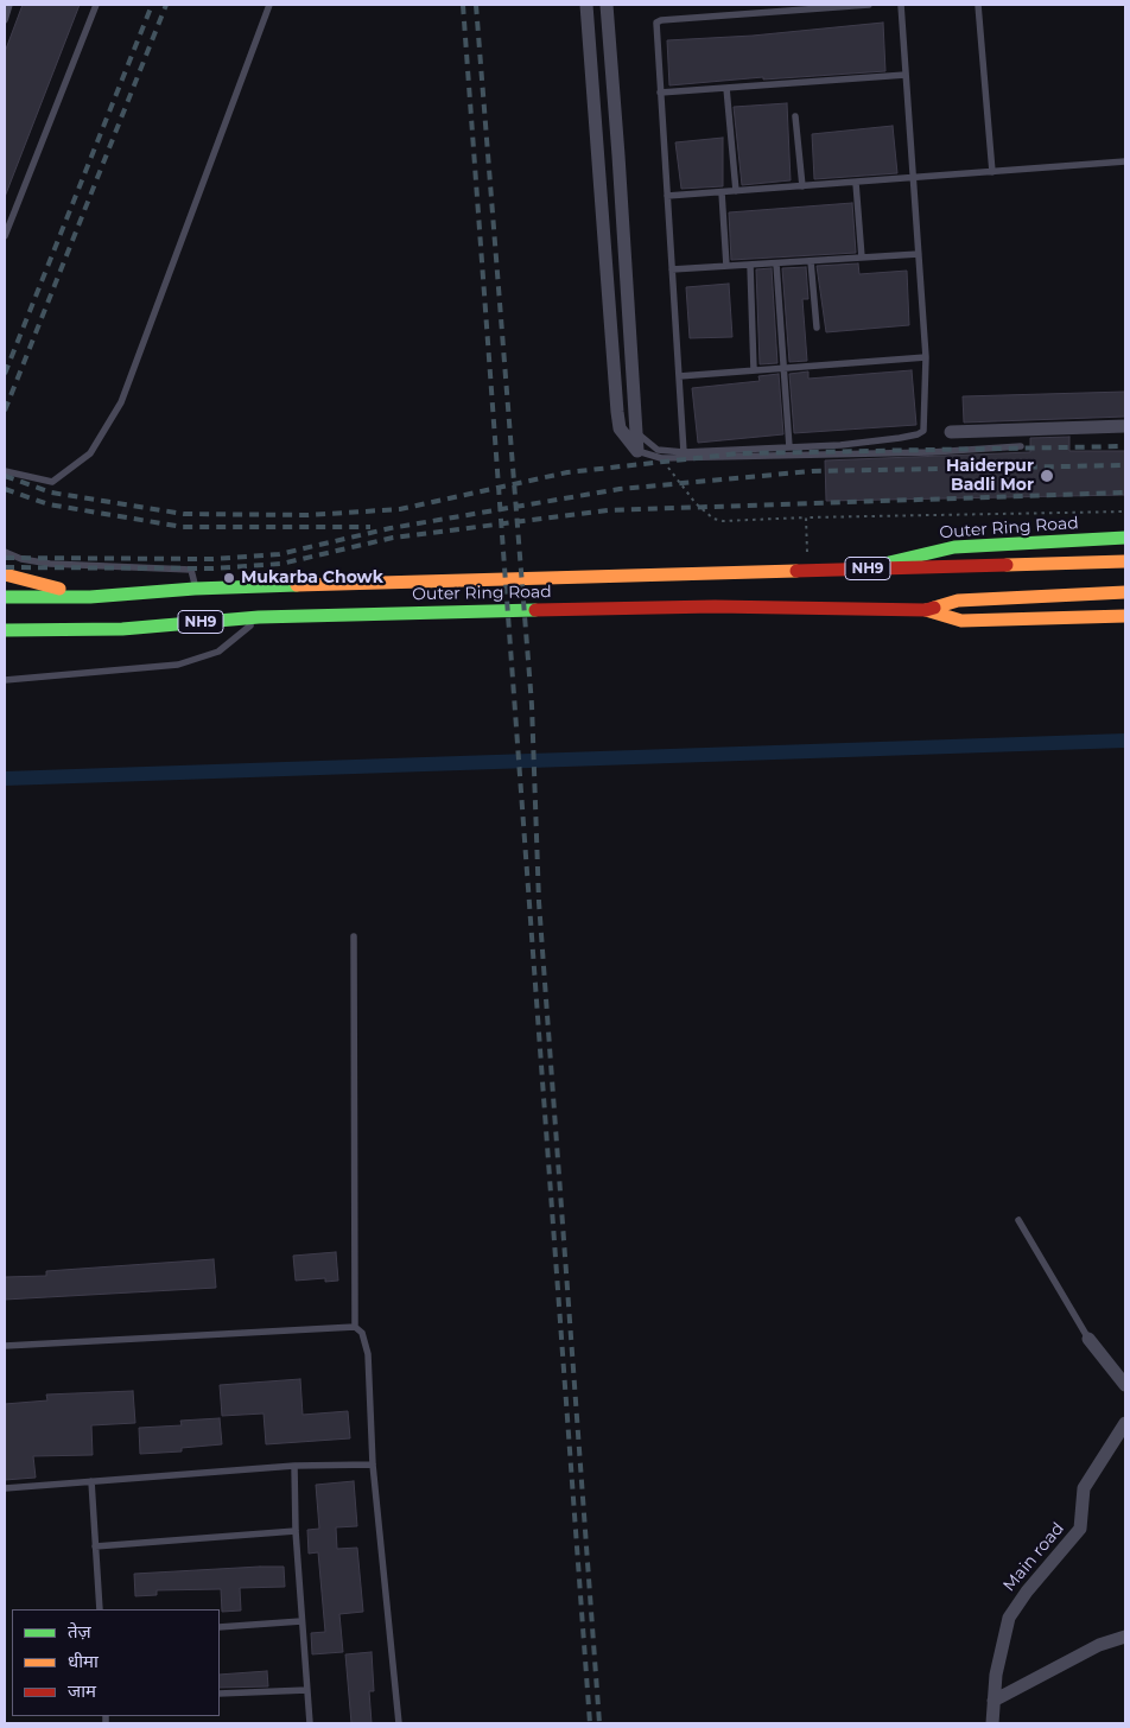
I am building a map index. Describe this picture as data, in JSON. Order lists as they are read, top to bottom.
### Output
{
  "streets": {
    "main road": ["Outer Ring Road", "NH9"],
    "street": ["Main road"]
  },
  "places": ["Haiderpur Badli Mor", "Mukarba Chowk"],
  "legend": ["तेज़", "धीमा", "जाम"]
}
